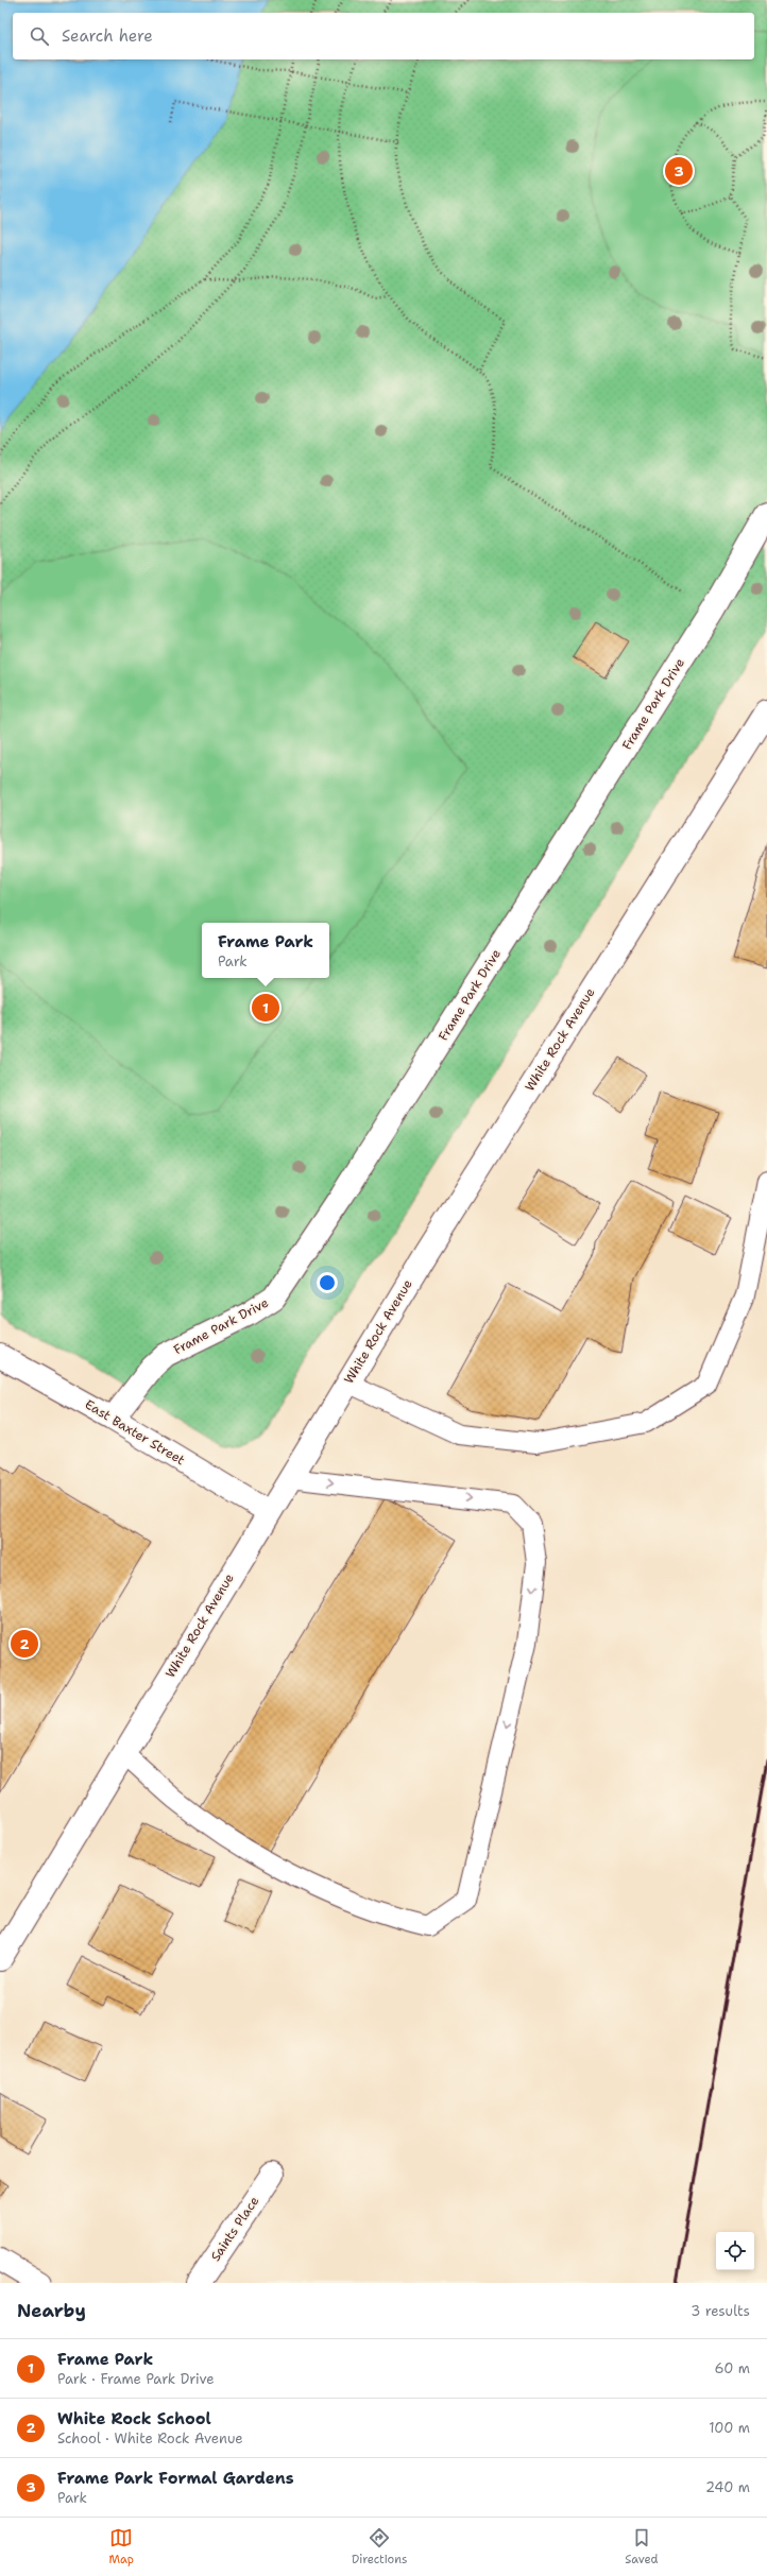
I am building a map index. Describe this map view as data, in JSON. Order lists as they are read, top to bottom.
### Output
{
  "streets": {
    "street": [
      "Frame Park Drive",
      "White Rock Avenue",
      "East Baxter Street",
      "Saints Place"
    ]
  },
  "crossings": [
    ["Frame Park Drive", "East Baxter Street"],
    ["White Rock Avenue", "East Baxter Street"]
  ],
  "page": {
    "search": "Search here",
    "pins": ["3", "1", "2"],
    "popup": ["Frame Park", "Park"],
    "heading": ["Nearby", "3 results"],
    "list": [
      {
        "mark": "1",
        "name": "Frame Park",
        "note": "Park · Frame Park Drive",
        "value": "60 m"
      },
      {
        "mark": "2",
        "name": "White Rock School",
        "note": "School · White Rock Avenue",
        "value": "100 m"
      },
      {
        "mark": "3",
        "name": "Frame Park Formal Gardens",
        "note": "Park",
        "value": "240 m"
      }
    ],
    "nav": ["Map", "Directions", "Saved"]
  }
}
